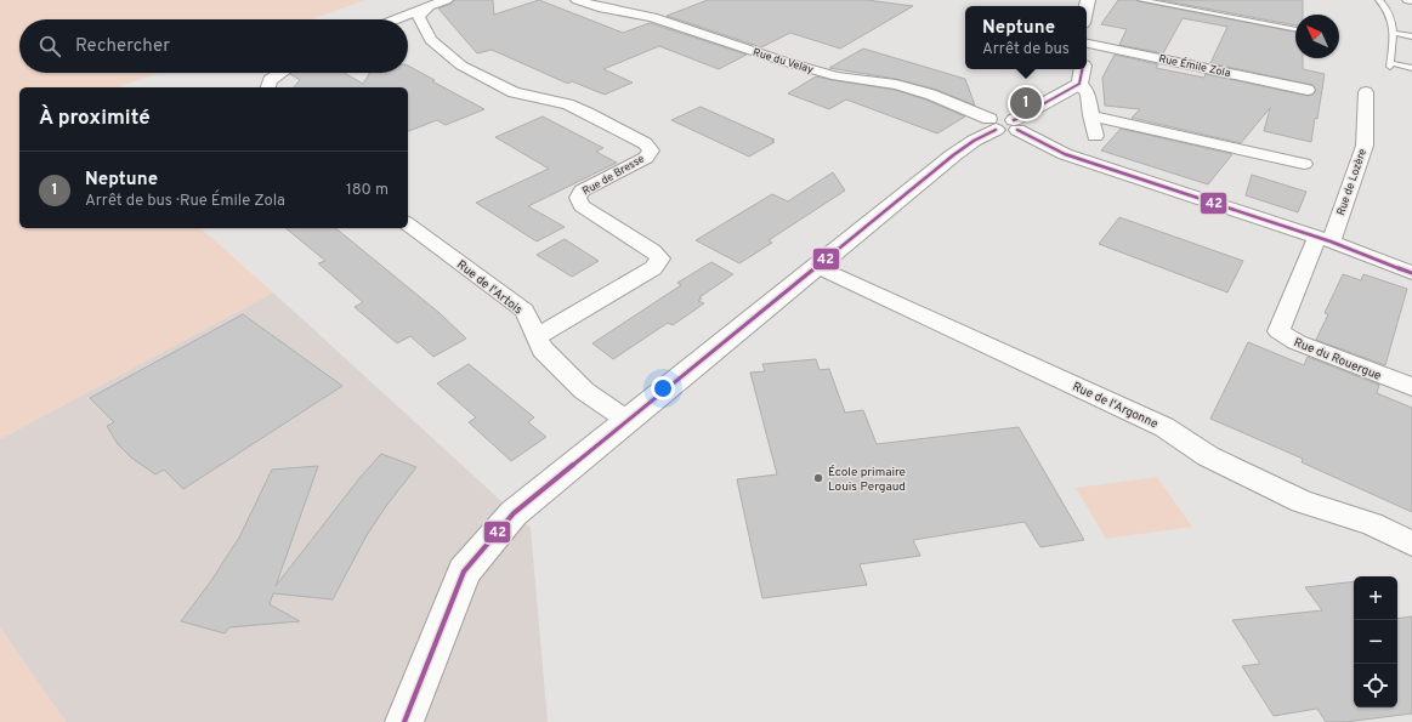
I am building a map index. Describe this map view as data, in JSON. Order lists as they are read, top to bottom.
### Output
{
  "streets": {
    "street": [
      "Rue du Velay",
      "Rue Émile Zola",
      "Rue de Bresse",
      "Rue de Lozère",
      "Rue de l'Artois",
      "Rue du Rouergue",
      "Rue de l'Argonne"
    ]
  },
  "crossings": [
    ["Rue du Velay", "Rue de Lozère"],
    ["Rue du Velay", "Rue du Rouergue"],
    ["Rue de Bresse", "Rue de l'Artois"],
    ["Rue de Lozère", "Rue du Rouergue"]
  ],
  "places": ["École primaire Louis Pergaud"],
  "lines": ["transit line 42"],
  "north": "top left",
  "page": {
    "popup": ["Neptune", "Arrêt de bus"],
    "search": "Rechercher",
    "pins": "1",
    "heading": "À proximité",
    "list": [
      {
        "mark": "1",
        "name": "Neptune",
        "note": "Arrêt de bus · Rue Émile Zola",
        "value": "180 m"
      }
    ],
    "map_buttons": ["+", "−"]
  }
}
